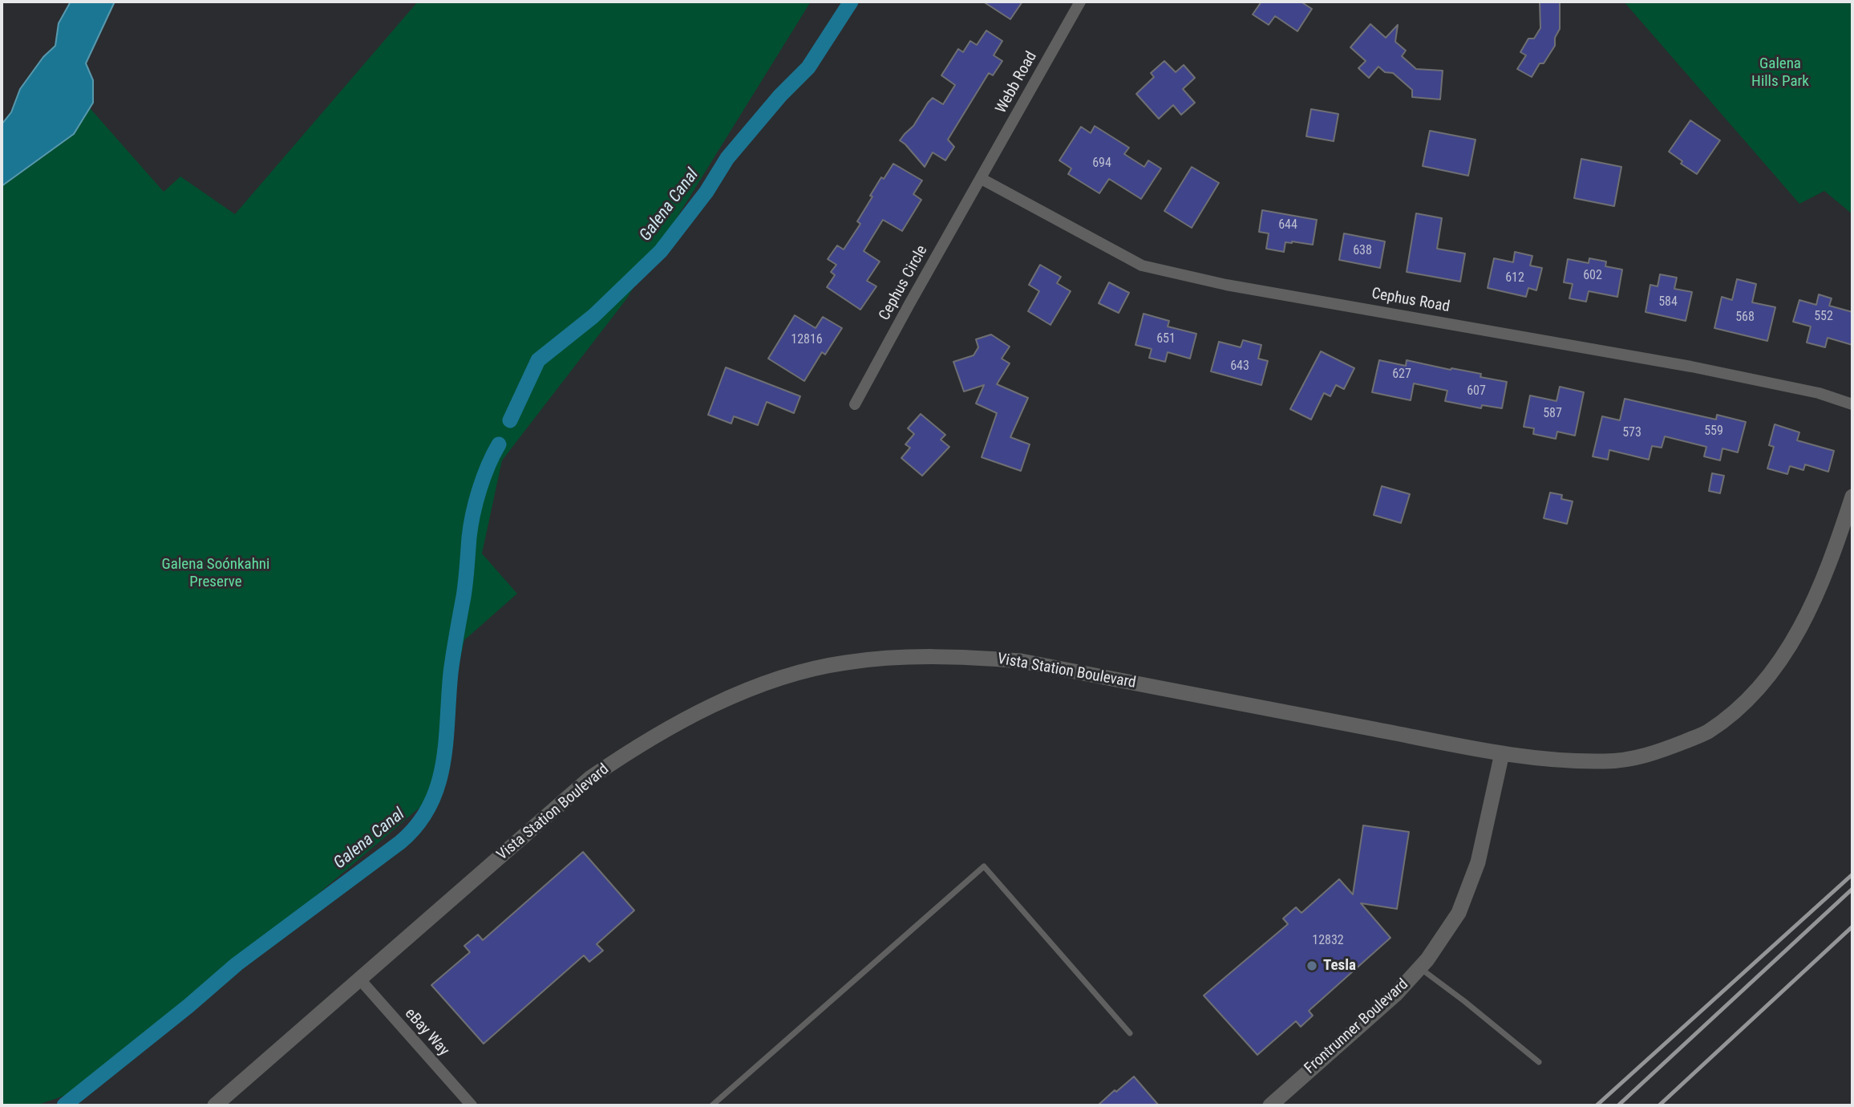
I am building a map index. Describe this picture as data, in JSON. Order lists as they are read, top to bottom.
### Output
{
  "streets": {
    "street": [
      "Webb Road",
      "Cephus Circle",
      "Cephus Road",
      "Vista Station Boulevard",
      "Frontrunner Boulevard",
      "eBay Way"
    ]
  },
  "crossings": [
    ["Webb Road", "Cephus Circle"],
    ["Webb Road", "Cephus Road"],
    ["Cephus Circle", "Cephus Road"],
    ["Vista Station Boulevard", "Frontrunner Boulevard"],
    ["Vista Station Boulevard", "eBay Way"]
  ],
  "water": ["Galena Canal"],
  "parks": ["Galena Hills Park", "Galena Soónkahni Preserve"],
  "places": ["Tesla"],
  "house_numbers": [
    "694",
    "644",
    "638",
    "602",
    "612",
    "584",
    "552",
    "568",
    "651",
    "12816",
    "643",
    "627",
    "607",
    "587",
    "559",
    "573",
    "12832"
  ]
}
